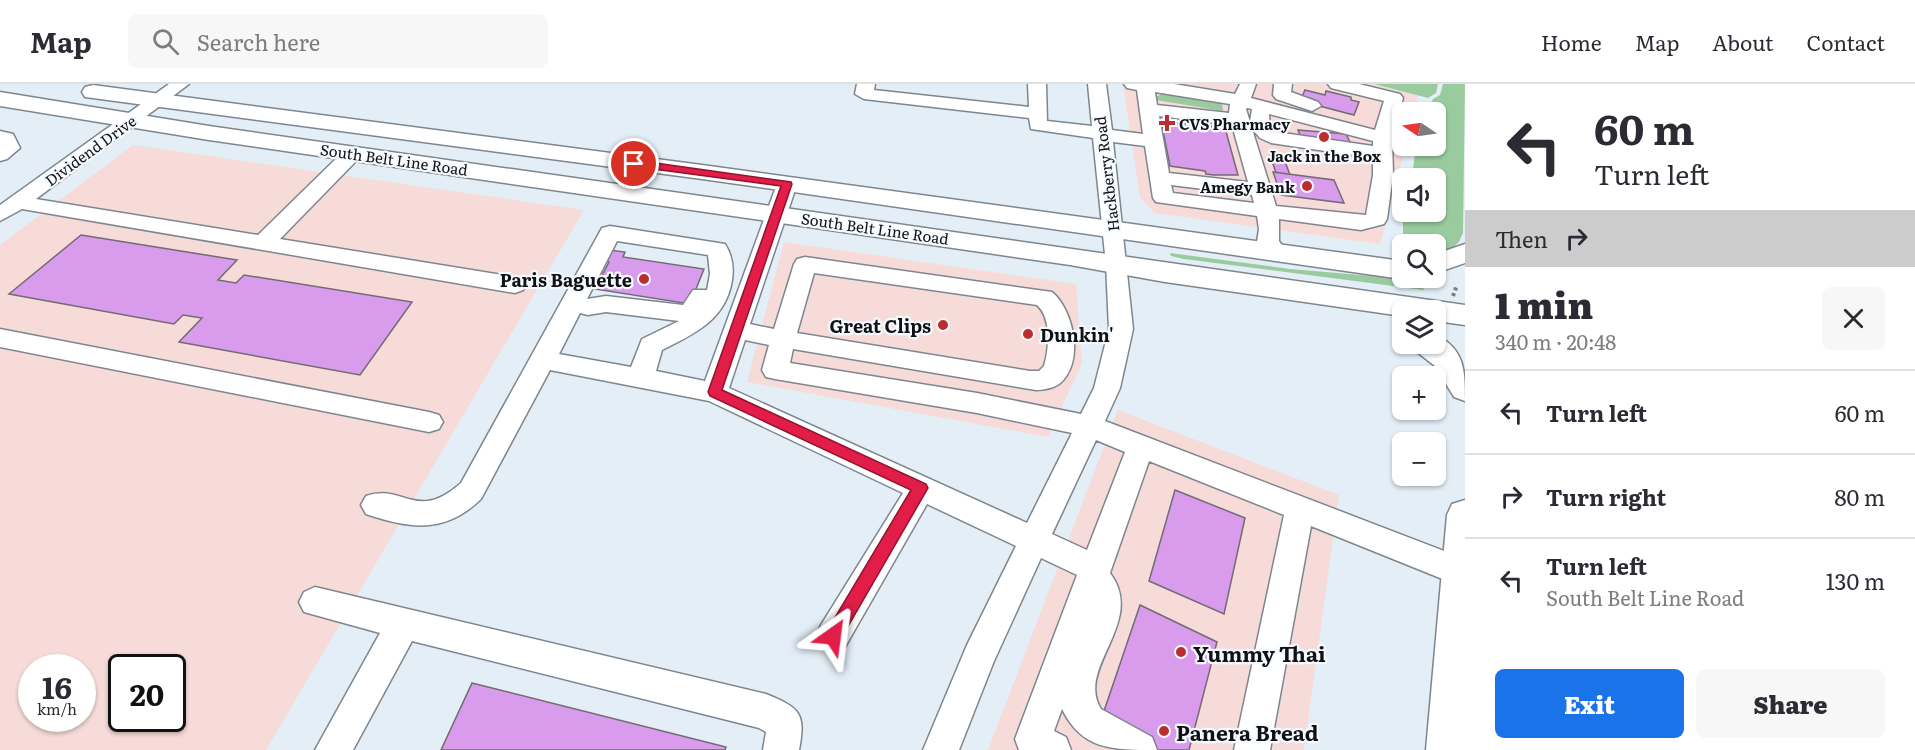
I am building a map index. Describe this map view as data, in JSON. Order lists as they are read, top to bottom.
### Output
{
  "streets": {
    "main road": ["South Belt Line Road"],
    "street": ["Dividend Drive", "Hackberry Road"]
  },
  "crossings": [
    ["Dividend Drive", "South Belt Line Road"],
    ["South Belt Line Road", "Hackberry Road"]
  ],
  "places": {
    "health": ["CVS Pharmacy"],
    "other": [
      "Jack in the Box",
      "Amegy Bank",
      "Paris Baguette",
      "Great Clips",
      "Dunkin'",
      "Yummy Thai",
      "Panera Bread"
    ]
  },
  "north": "left",
  "page": {
    "header": "Map",
    "search": "Search here",
    "nav": [
      "Home",
      "Map",
      "About",
      "Contact"
    ],
    "turn": ["60 m", "Turn left"],
    "map_buttons": ["+", "−"],
    "then": "Then",
    "heading": ["1 min", "340 m · 20:48"],
    "list": [
      {
        "name": "Turn left",
        "value": "60 m"
      },
      {
        "name": "Turn right",
        "value": "80 m"
      },
      {
        "name": "Turn left",
        "note": "South Belt Line Road",
        "value": "130 m"
      }
    ],
    "speed": "16 km/h",
    "limit": "20",
    "buttons": ["Exit", "Share"]
  }
}
